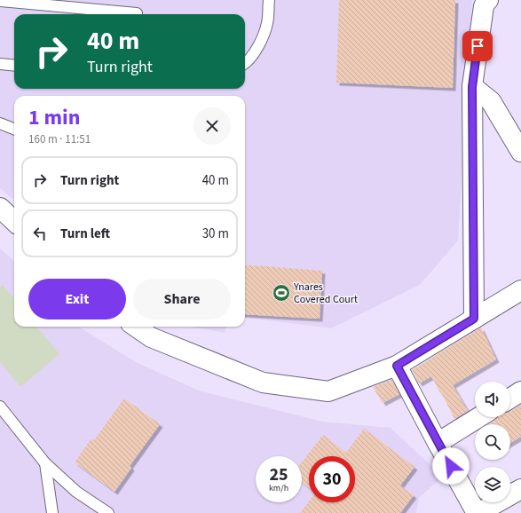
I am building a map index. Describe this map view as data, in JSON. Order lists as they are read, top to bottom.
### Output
{
  "places": {
    "sports": ["Ynares Covered Court"]
  },
  "page": {
    "turn": ["40 m", "Turn right"],
    "heading": ["1 min", "160 m · 11:51"],
    "list": [
      {
        "name": "Turn right",
        "value": "40 m"
      },
      {
        "name": "Turn left",
        "value": "30 m"
      }
    ],
    "buttons": ["Exit", "Share"],
    "speed": "25 km/h",
    "limit": "30"
  }
}
